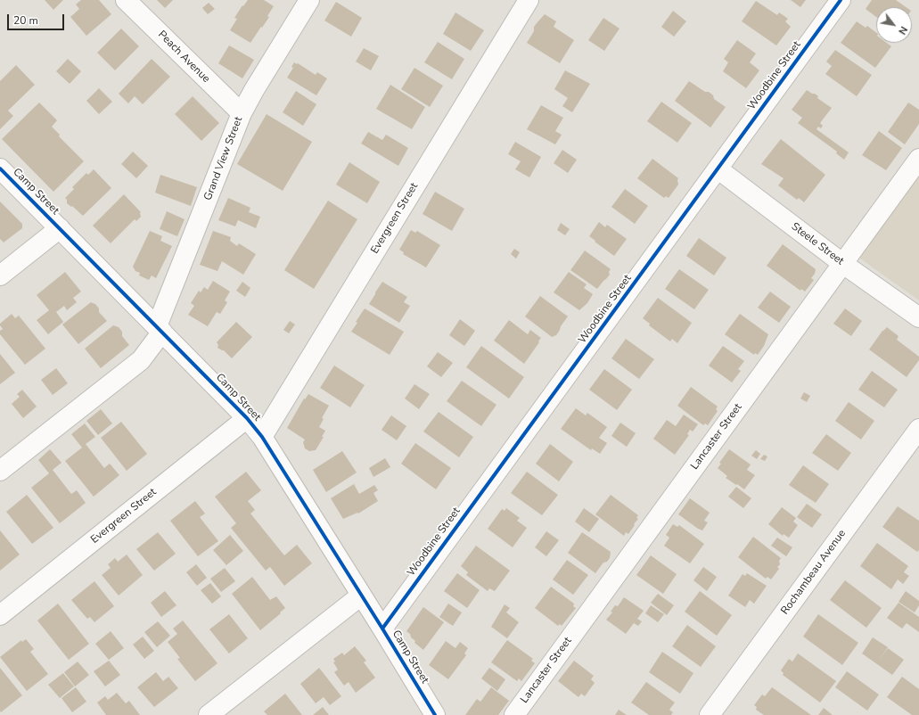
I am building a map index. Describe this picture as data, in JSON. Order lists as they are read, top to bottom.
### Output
{
  "streets": {
    "street": [
      "Peach Avenue",
      "Woodbine Street",
      "Grand View Street",
      "Camp Street",
      "Evergreen Street",
      "Steele Street",
      "Lancaster Street",
      "Rochambeau Avenue"
    ]
  },
  "crossings": [
    ["Peach Avenue", "Grand View Street"],
    ["Woodbine Street", "Camp Street"],
    ["Woodbine Street", "Steele Street"],
    ["Grand View Street", "Camp Street"],
    ["Camp Street", "Evergreen Street"],
    ["Steele Street", "Lancaster Street"]
  ],
  "scale_bar": "20 m",
  "north": "bottom right"
}
